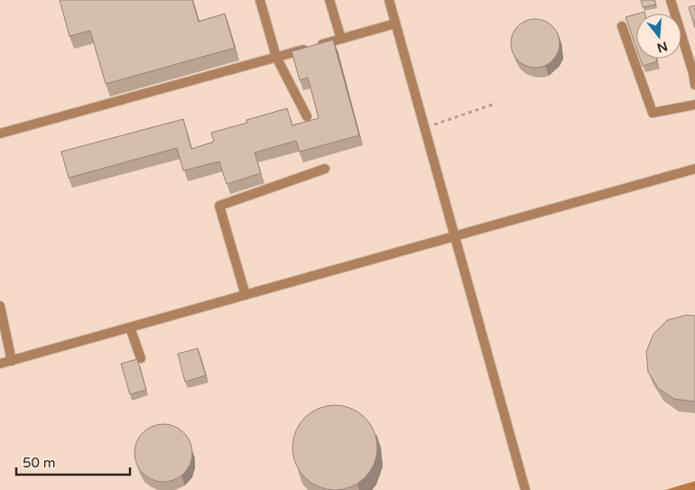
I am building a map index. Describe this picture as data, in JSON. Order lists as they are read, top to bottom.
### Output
{
  "scale_bar": "50 m",
  "north": "bottom"
}
